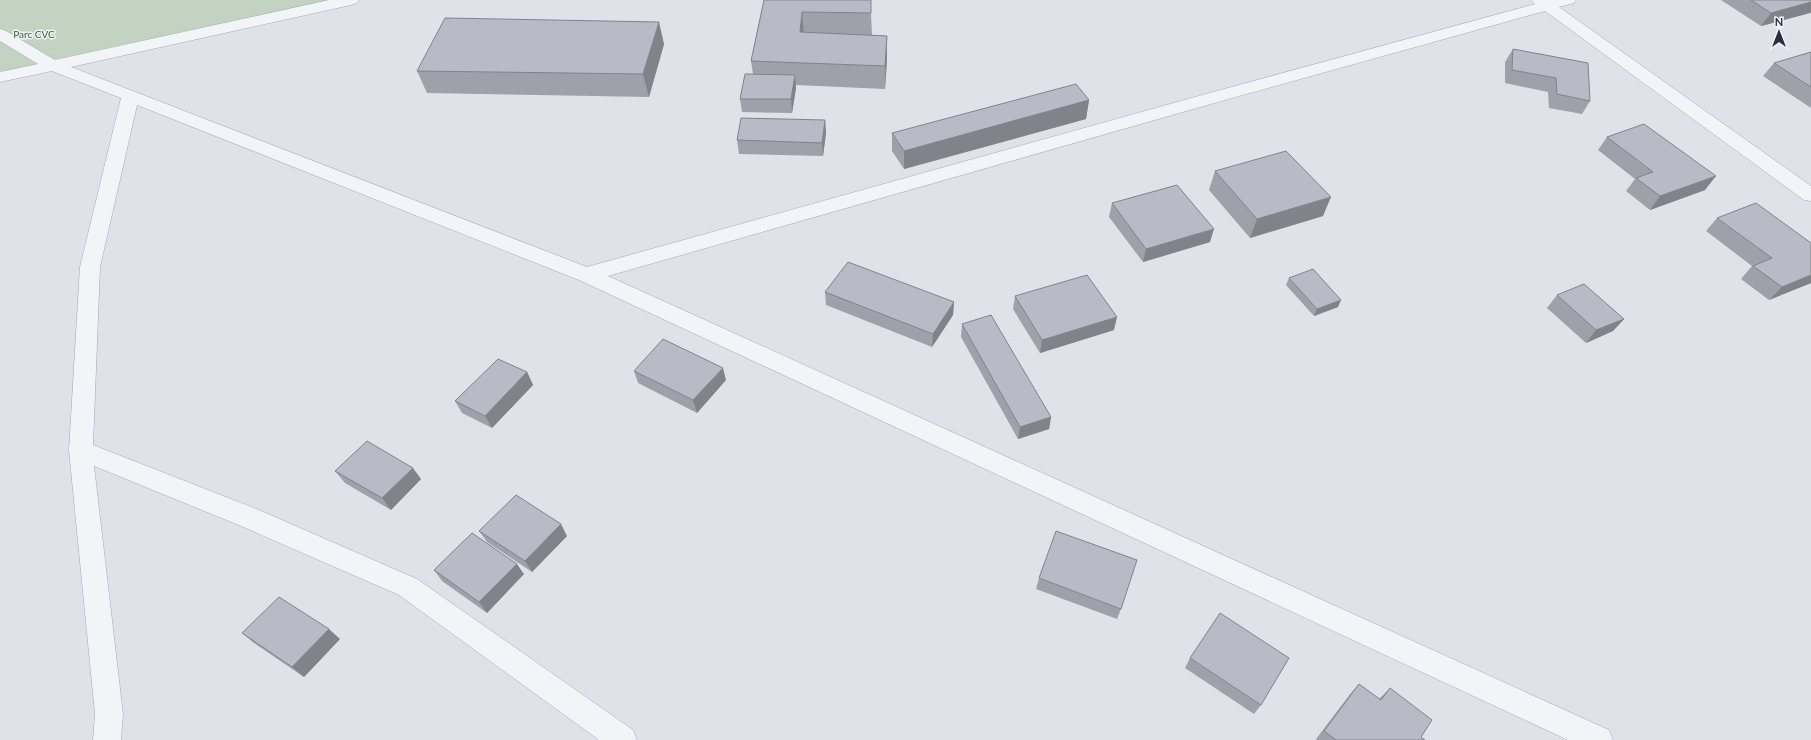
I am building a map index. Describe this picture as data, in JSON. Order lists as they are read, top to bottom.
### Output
{
  "parks": ["Parc CVC"],
  "north": "top"
}
